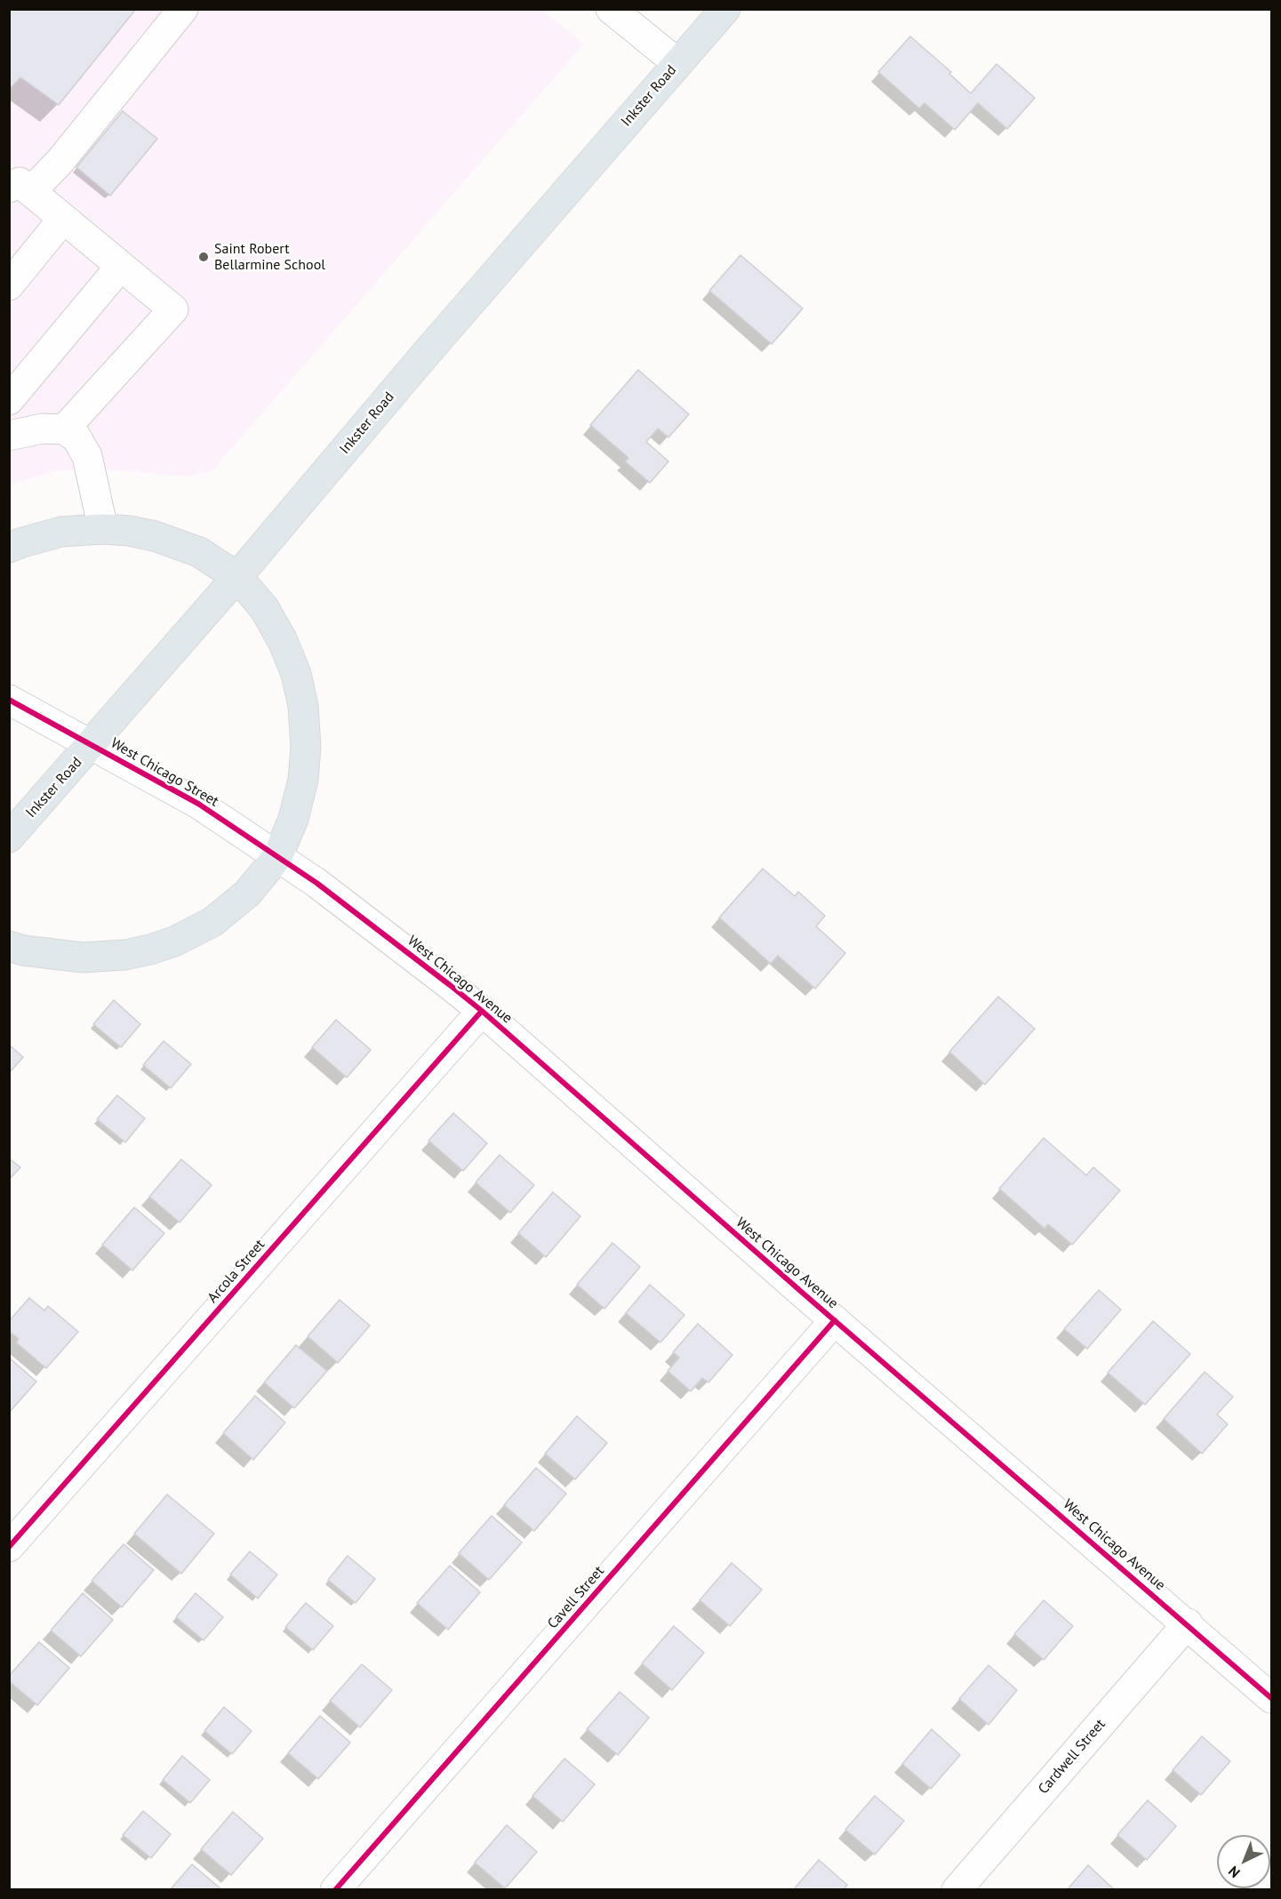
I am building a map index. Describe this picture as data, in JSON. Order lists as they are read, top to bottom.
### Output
{
  "streets": {
    "main road": ["Inkster Road"],
    "street": [
      "West Chicago Street",
      "West Chicago Avenue",
      "Arcola Street",
      "Cavell Street",
      "Cardwell Street"
    ]
  },
  "crossings": [
    ["Inkster Road", "West Chicago Street"],
    ["West Chicago Street", "West Chicago Avenue"],
    ["West Chicago Avenue", "Arcola Street"],
    ["West Chicago Avenue", "Cavell Street"],
    ["West Chicago Avenue", "Cardwell Street"]
  ],
  "places": ["Saint Robert Bellarmine School"],
  "north": "bottom left"
}
